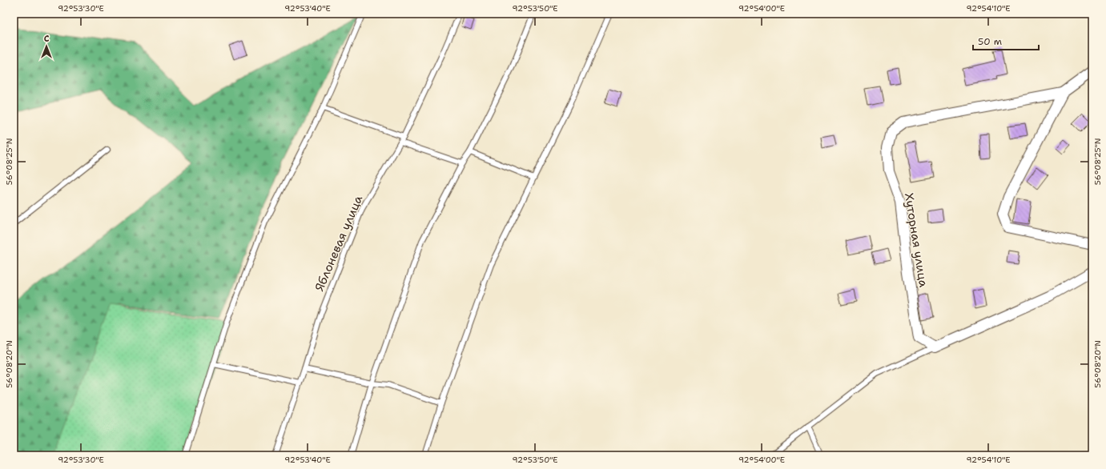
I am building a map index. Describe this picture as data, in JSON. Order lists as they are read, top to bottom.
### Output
{
  "streets": {
    "street": ["Хуторная улица"],
    "lane": ["Яблоневая улица"]
  },
  "scale_bar": "50 m",
  "north": "top",
  "coordinates": [
    "92°53'30\"E",
    "92°53'40\"E",
    "92°53'50\"E",
    "92°54'00\"E",
    "92°54'10\"E",
    "56°08'25\"N",
    "56°08'20\"N"
  ]
}
